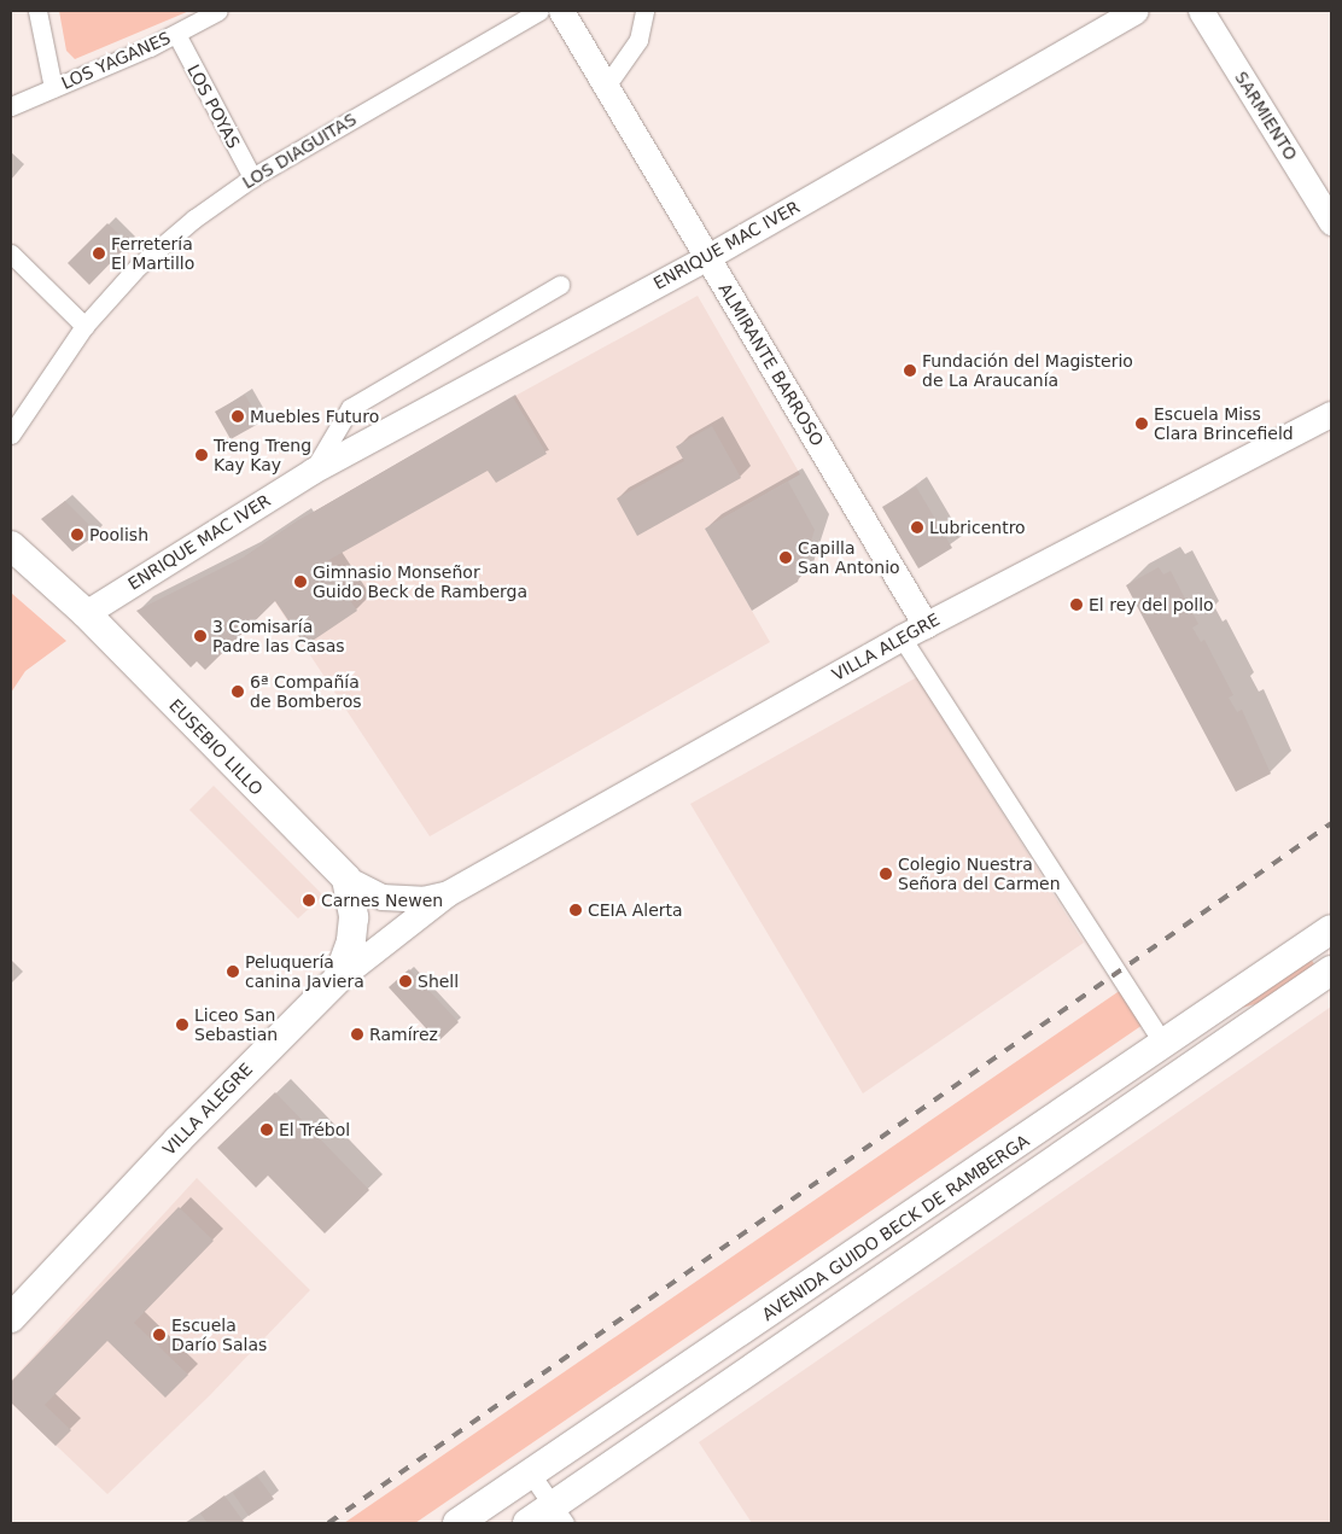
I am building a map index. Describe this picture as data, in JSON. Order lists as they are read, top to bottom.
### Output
{
  "streets": {
    "main road": [
      "SARMIENTO",
      "ENRIQUE MAC IVER",
      "ALMIRANTE BARROSO",
      "VILLA ALEGRE",
      "EUSEBIO LILLO",
      "AVENIDA GUIDO BECK DE RAMBERGA"
    ],
    "street": ["LOS YAGANES", "LOS POYAS", "LOS DIAGUITAS"]
  },
  "crossings": [
    ["LOS YAGANES", "LOS POYAS"],
    ["LOS POYAS", "LOS DIAGUITAS"],
    ["ENRIQUE MAC IVER", "ALMIRANTE BARROSO"],
    ["ENRIQUE MAC IVER", "EUSEBIO LILLO"],
    ["ALMIRANTE BARROSO", "VILLA ALEGRE"],
    ["VILLA ALEGRE", "EUSEBIO LILLO"]
  ],
  "places": [
    "Ferretería El Martillo",
    "Fundación del Magisterio de La Araucanía",
    "Muebles Futuro",
    "Escuela Miss Clara Brincefield",
    "Treng Treng Kay Kay",
    "Lubricentro",
    "Poolish",
    "Capilla San Antonio",
    "Gimnasio Monseñor Guido Beck de Ramberga",
    "El rey del pollo",
    "3 Comisaría Padre las Casas",
    "6ª Compañía de Bomberos",
    "Colegio Nuestra Señora del Carmen",
    "Carnes Newen",
    "CEIA Alerta",
    "Peluquería canina Javiera",
    "Shell",
    "Liceo San Sebastian",
    "Ramírez",
    "El Trébol",
    "Escuela Darío Salas"
  ]
}
